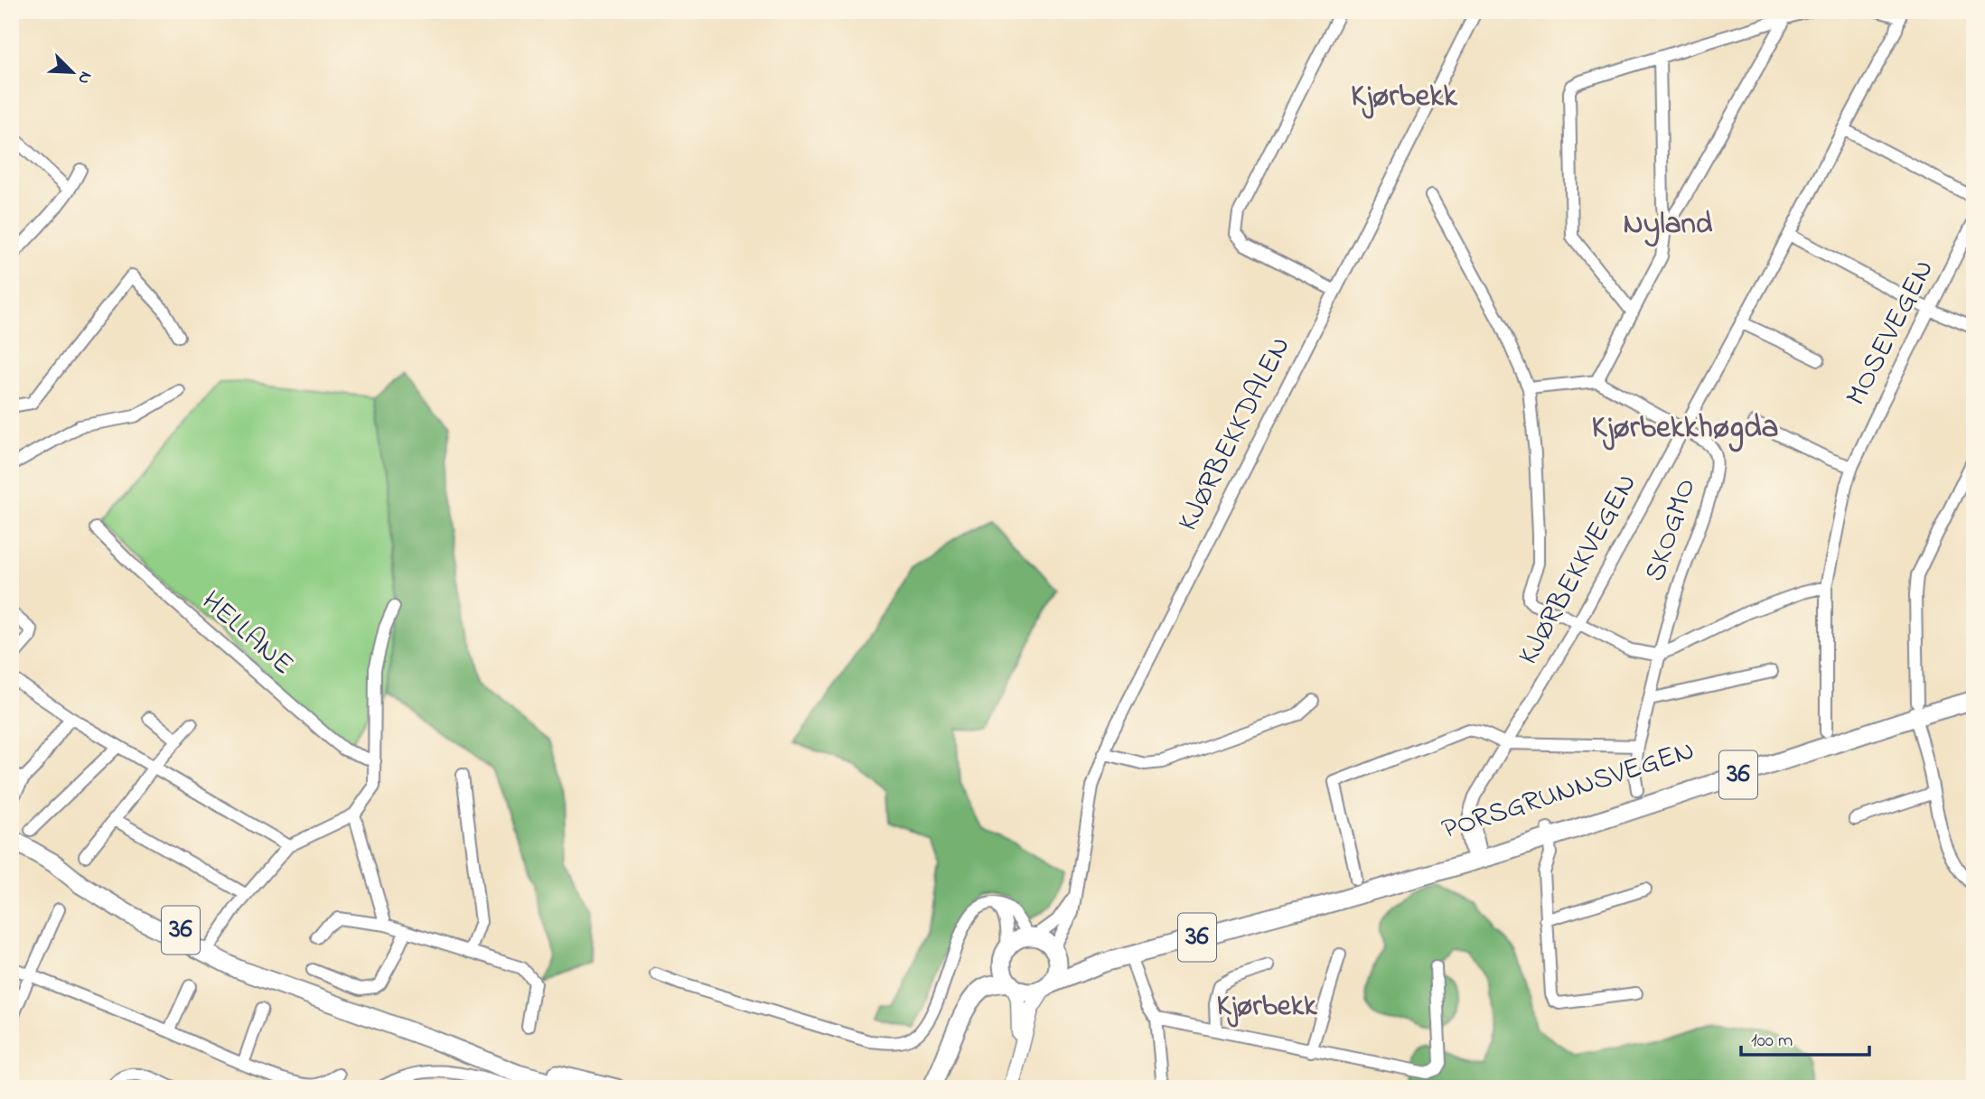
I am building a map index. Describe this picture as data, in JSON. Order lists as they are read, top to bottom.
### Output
{
  "streets": {
    "highway": ["36", "PORSGRUNNSVEGEN"],
    "street": [
      "MOSEVEGEN",
      "KJØRBEKKDALEN",
      "SKOGMO",
      "KJØRBEKKVEGEN",
      "HELLANE"
    ]
  },
  "crossings": [
    ["KJØRBEKKDALEN", "36"],
    ["KJØRBEKKDALEN", "PORSGRUNNSVEGEN"],
    ["SKOGMO", "KJØRBEKKVEGEN"],
    ["KJØRBEKKVEGEN", "PORSGRUNNSVEGEN"],
    ["36", "PORSGRUNNSVEGEN"]
  ],
  "districts": [
    "Kjørbekk",
    "Nyland",
    "Kjørbekkhøgda",
    "Kjørbekk"
  ],
  "scale_bar": "100 m",
  "north": "bottom right"
}
